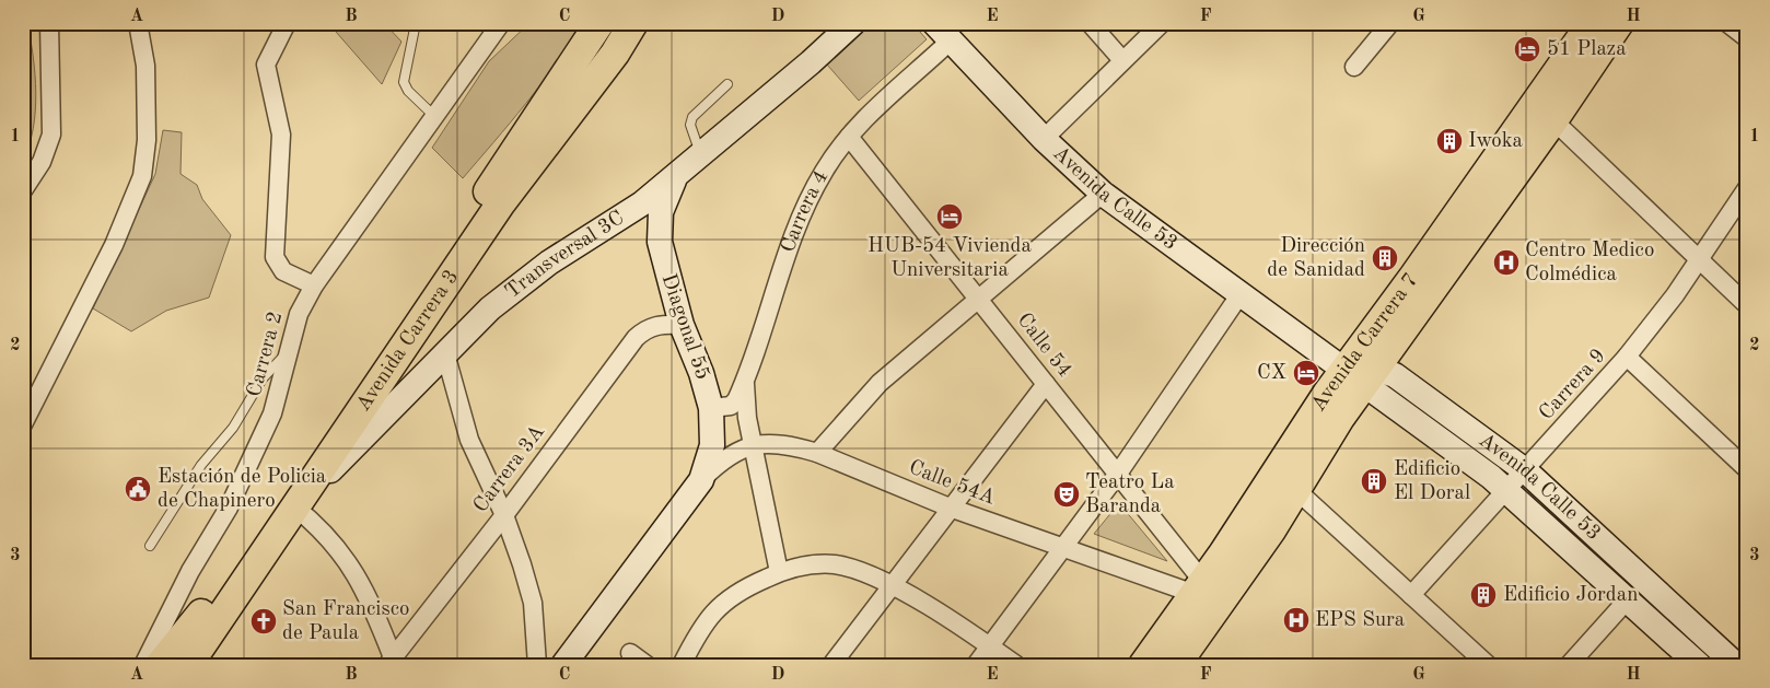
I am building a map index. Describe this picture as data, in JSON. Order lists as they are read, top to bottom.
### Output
{
  "streets": {
    "main road": [
      "Avenida Calle 53",
      "Transversal 3C",
      "Diagonal 55",
      "Avenida Carrera 3",
      "Avenida Carrera 7"
    ],
    "street": [
      "Carrera 4",
      "Calle 54",
      "Carrera 2",
      "Carrera 9",
      "Carrera 3A",
      "Calle 54A"
    ]
  },
  "crossings": [
    ["Avenida Calle 53", "Carrera 4"],
    ["Avenida Calle 53", "Avenida Carrera 7"],
    ["Avenida Calle 53", "Carrera 9"],
    ["Carrera 4", "Diagonal 55"],
    ["Carrera 4", "Calle 54"],
    ["Transversal 3C", "Diagonal 55"],
    ["Transversal 3C", "Avenida Carrera 3"],
    ["Diagonal 55", "Carrera 3A"],
    ["Diagonal 55", "Calle 54A"],
    ["Avenida Carrera 7", "Calle 54"],
    ["Avenida Carrera 7", "Calle 54A"],
    ["Calle 54", "Calle 54A"]
  ],
  "places": {
    "hotel": ["51 Plaza", "HUB-54 Vivienda Universitaria", "CX"],
    "building": [
      "Iwoka",
      "Dirección de Sanidad",
      "Edificio El Doral",
      "Edificio Jordan"
    ],
    "hospital": ["Centro Medico Colmédica", "EPS Sura"],
    "public building": ["Estación de Policia de Chapinero"],
    "theatre": ["Teatro La Baranda"],
    "church": ["San Francisco de Paula"]
  },
  "grid": {
    "columns": [
      "A",
      "B",
      "C",
      "D",
      "E",
      "F",
      "G",
      "H"
    ],
    "rows": ["1", "2", "3"]
  }
}
